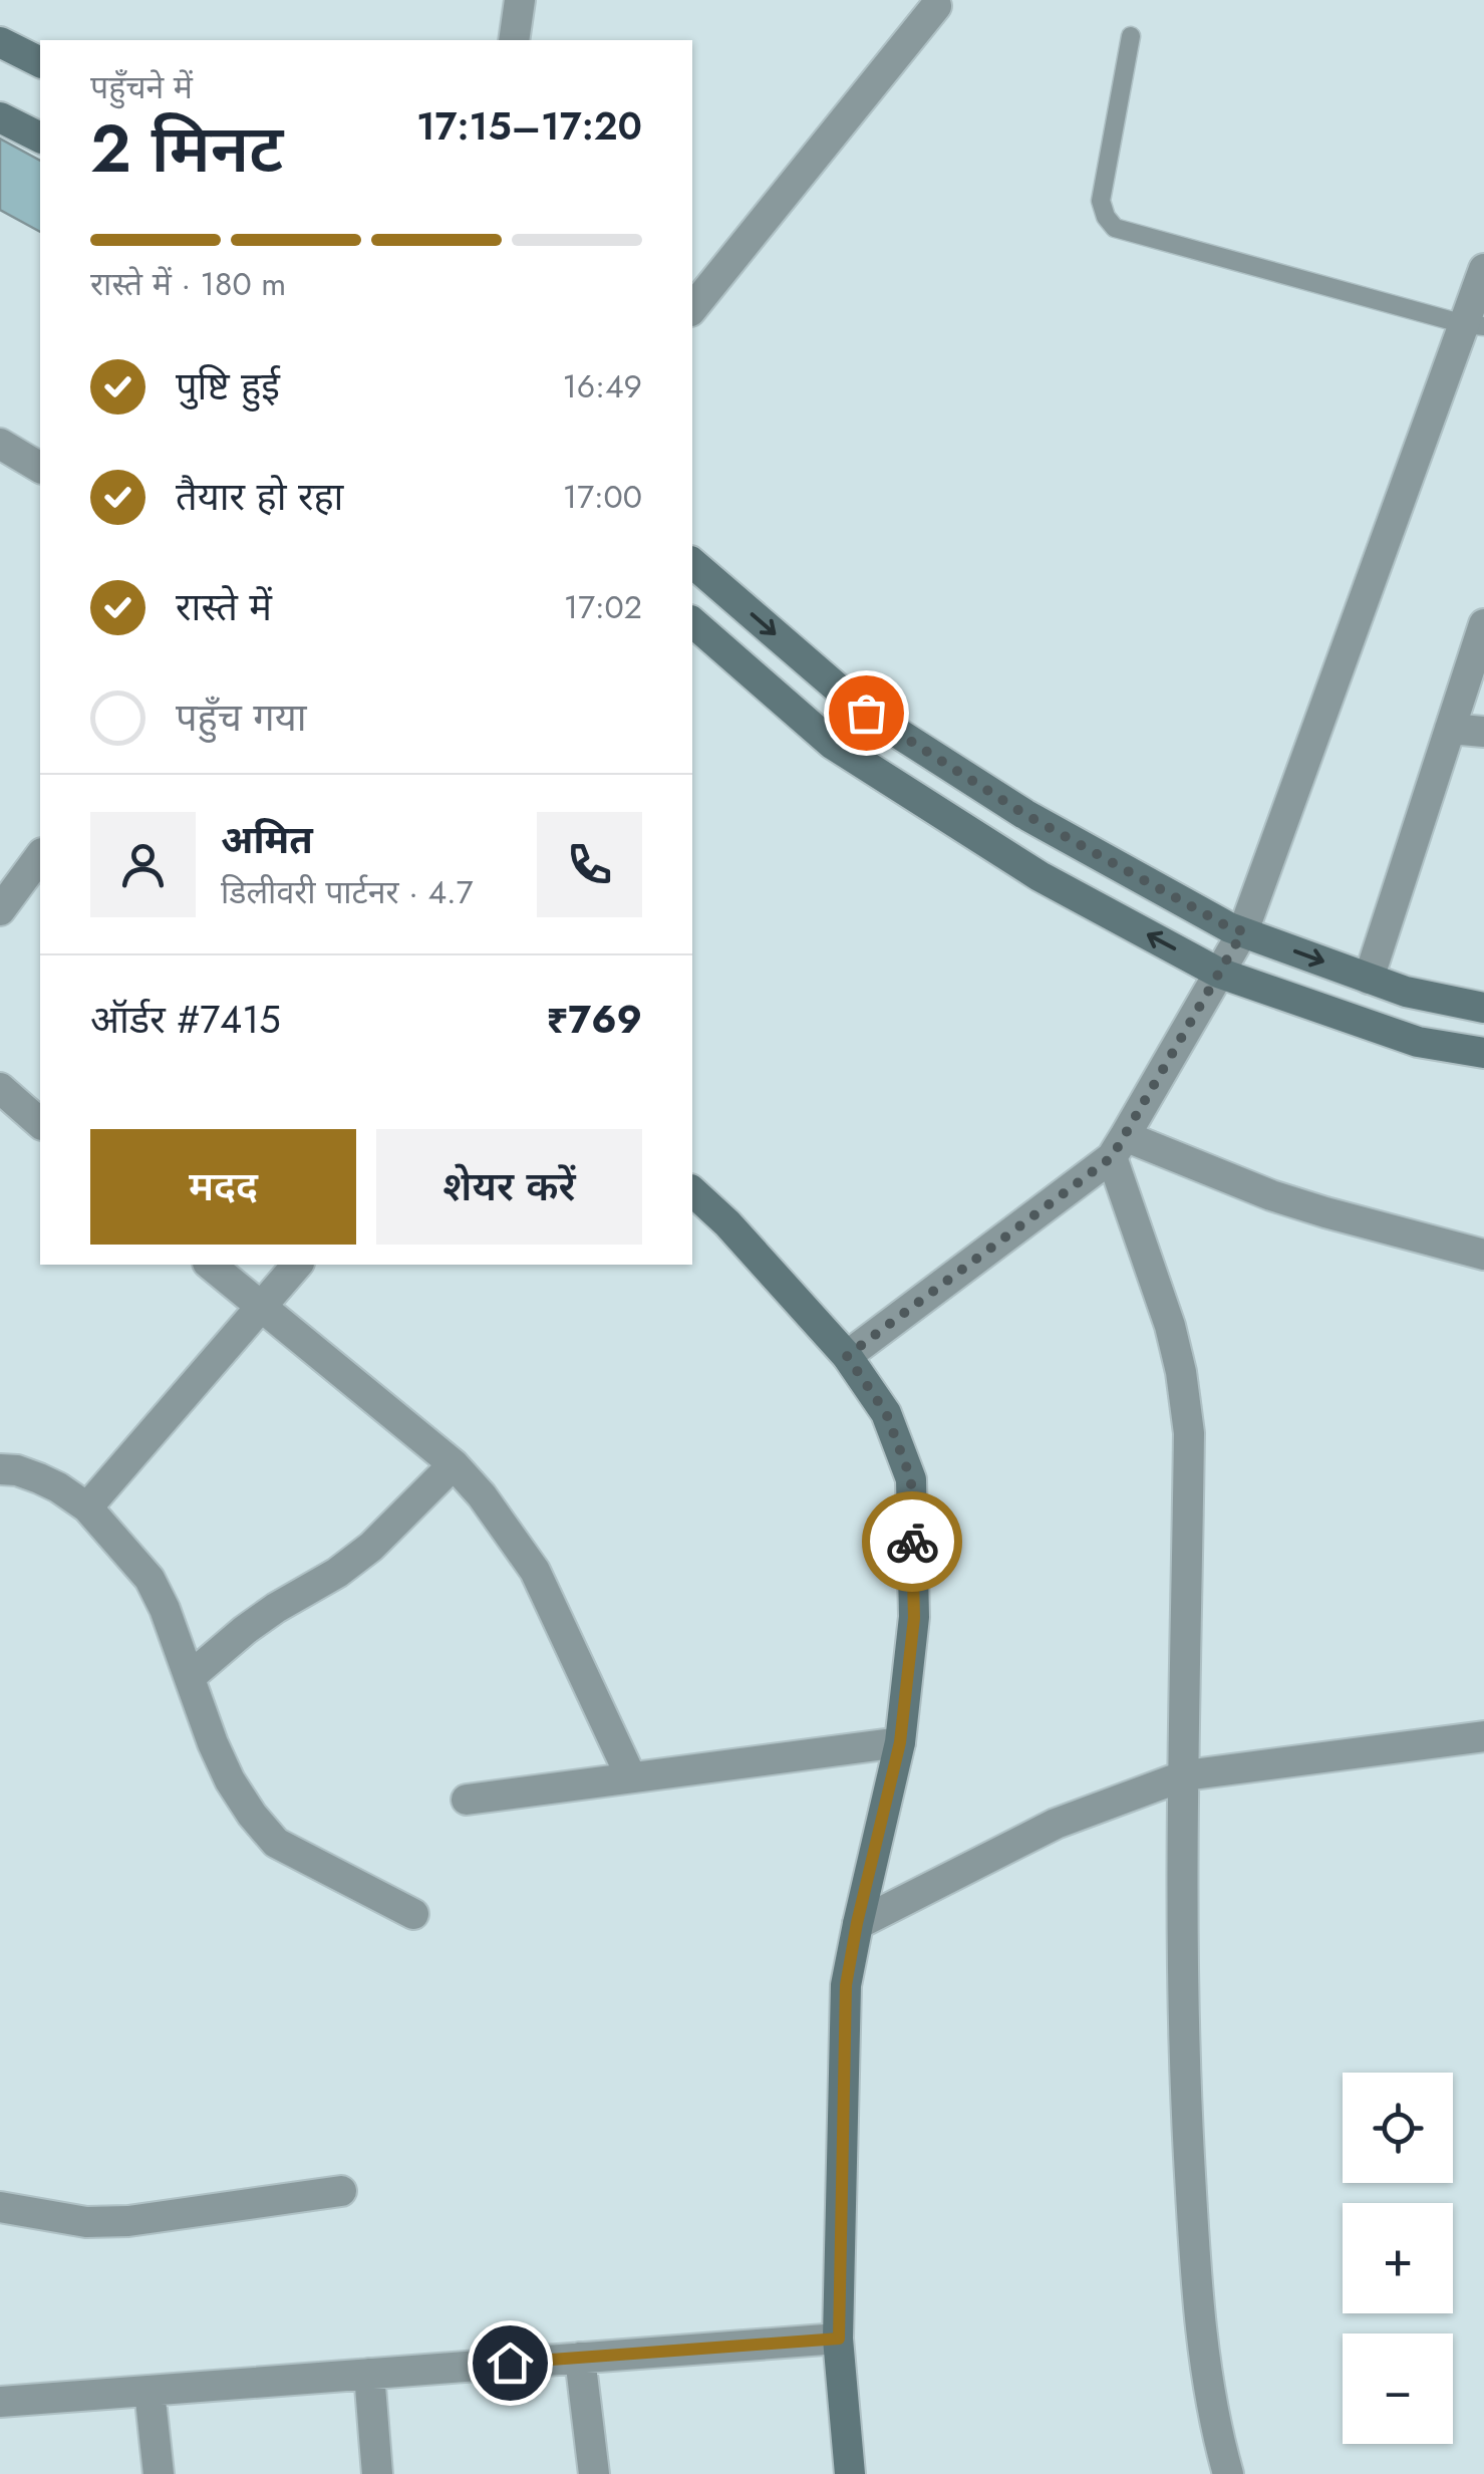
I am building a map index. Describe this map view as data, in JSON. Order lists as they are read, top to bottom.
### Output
{
  "page": {
    "heading": ["2 मिनट", "पहुँचने में", "17:15–17:20"],
    "panel": [
      "अमित",
      "डिलीवरी पार्टनर · 4.7",
      "ऑर्डर #7415",
      "₹769"
    ],
    "bar": "रास्ते में · 180 m",
    "list": [
      ["पुष्टि हुई", "16:49"],
      ["तैयार हो रहा", "17:00"],
      ["रास्ते में", "17:02"],
      "पहुँच गया"
    ],
    "buttons": ["मदद", "शेयर करें"],
    "map_buttons": ["+", "−"]
  }
}
